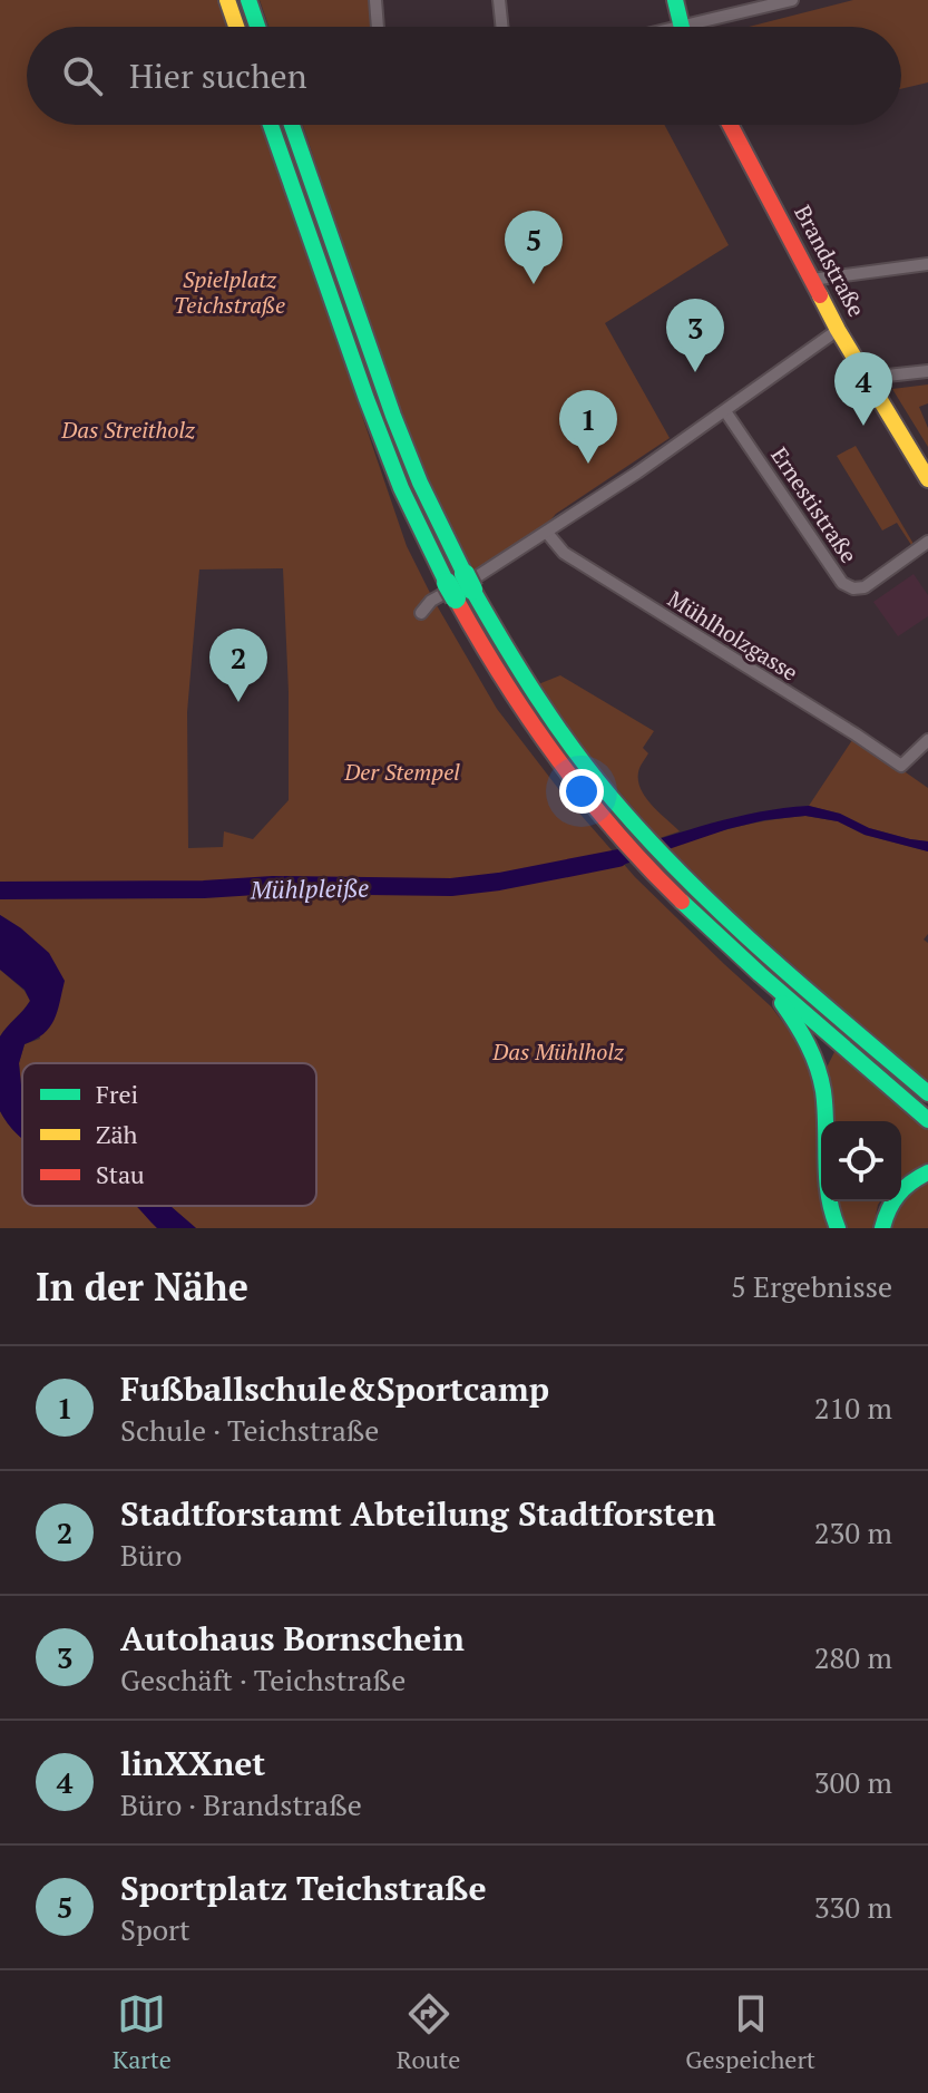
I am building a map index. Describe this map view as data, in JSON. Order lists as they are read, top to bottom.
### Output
{
  "streets": {
    "main road": ["Brandstraße"],
    "street": ["Ernestistraße", "Mühlholzgasse"]
  },
  "water": ["Mühlpleiße"],
  "parks": [
    "Spielplatz Teichstraße",
    "Das Streitholz",
    "Der Stempel",
    "Das Mühlholz"
  ],
  "legend": ["Frei", "Zäh", "Stau"],
  "page": {
    "search": "Hier suchen",
    "pins": [
      "5",
      "3",
      "4",
      "1",
      "2"
    ],
    "heading": ["In der Nähe", "5 Ergebnisse"],
    "list": [
      {
        "mark": "1",
        "name": "Fußballschule&Sportcamp",
        "note": "Schule · Teichstraße",
        "value": "210 m"
      },
      {
        "mark": "2",
        "name": "Stadtforstamt Abteilung Stadtforsten",
        "note": "Büro",
        "value": "230 m"
      },
      {
        "mark": "3",
        "name": "Autohaus Bornschein",
        "note": "Geschäft · Teichstraße",
        "value": "280 m"
      },
      {
        "mark": "4",
        "name": "linXXnet",
        "note": "Büro · Brandstraße",
        "value": "300 m"
      },
      {
        "mark": "5",
        "name": "Sportplatz Teichstraße",
        "note": "Sport",
        "value": "330 m"
      }
    ],
    "nav": ["Karte", "Route", "Gespeichert"]
  }
}
